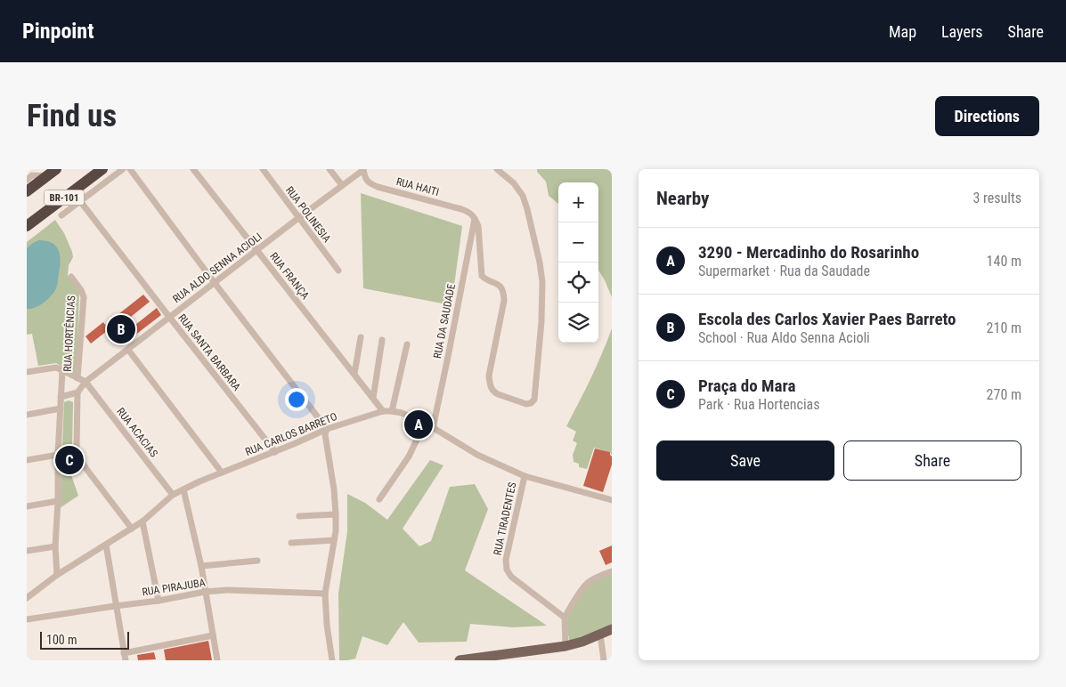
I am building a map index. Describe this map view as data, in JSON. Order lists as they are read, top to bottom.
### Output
{
  "streets": {
    "highway": ["BR-101"],
    "street": [
      "RUA HAITI",
      "RUA POLINESIA",
      "RUA ALDO SENNA ACIOLI",
      "RUA FRANÇA",
      "RUA DA SAUDADE",
      "RUA HORTÊNCIAS",
      "RUA SANTA BARBARA",
      "RUA ACACIAS",
      "RUA CARLOS BARRETO",
      "RUA TIRADENTES",
      "RUA PIRAJUBA"
    ]
  },
  "crossings": [
    ["RUA HAITI", "RUA ALDO SENNA ACIOLI"],
    ["RUA HAITI", "RUA DA SAUDADE"],
    ["RUA POLINESIA", "RUA ALDO SENNA ACIOLI"],
    ["RUA ALDO SENNA ACIOLI", "RUA FRANÇA"],
    ["RUA ALDO SENNA ACIOLI", "RUA SANTA BARBARA"],
    ["RUA ALDO SENNA ACIOLI", "RUA ACACIAS"],
    ["RUA FRANÇA", "RUA CARLOS BARRETO"],
    ["RUA DA SAUDADE", "RUA CARLOS BARRETO"],
    ["RUA SANTA BARBARA", "RUA CARLOS BARRETO"],
    ["RUA ACACIAS", "RUA CARLOS BARRETO"],
    ["RUA CARLOS BARRETO", "RUA TIRADENTES"]
  ],
  "scale_bar": "100 m",
  "page": {
    "header": "Pinpoint",
    "nav": ["Map", "Layers", "Share"],
    "buttons": [
      "Directions",
      ["Save", "Share"]
    ],
    "title": "Find us",
    "heading": ["Nearby", "3 results"],
    "map_buttons": ["+", "−"],
    "list": [
      {
        "mark": "A",
        "name": "3290 - Mercadinho do Rosarinho",
        "note": "Supermarket · Rua da Saudade",
        "value": "140 m"
      },
      {
        "mark": "B",
        "name": "Escola des Carlos Xavier Paes Barreto",
        "note": "School · Rua Aldo Senna Acioli",
        "value": "210 m"
      },
      {
        "mark": "C",
        "name": "Praça do Mara",
        "note": "Park · Rua Hortencias",
        "value": "270 m"
      }
    ],
    "pins": ["B", "A", "C"],
    "scale": "100 m"
  }
}
